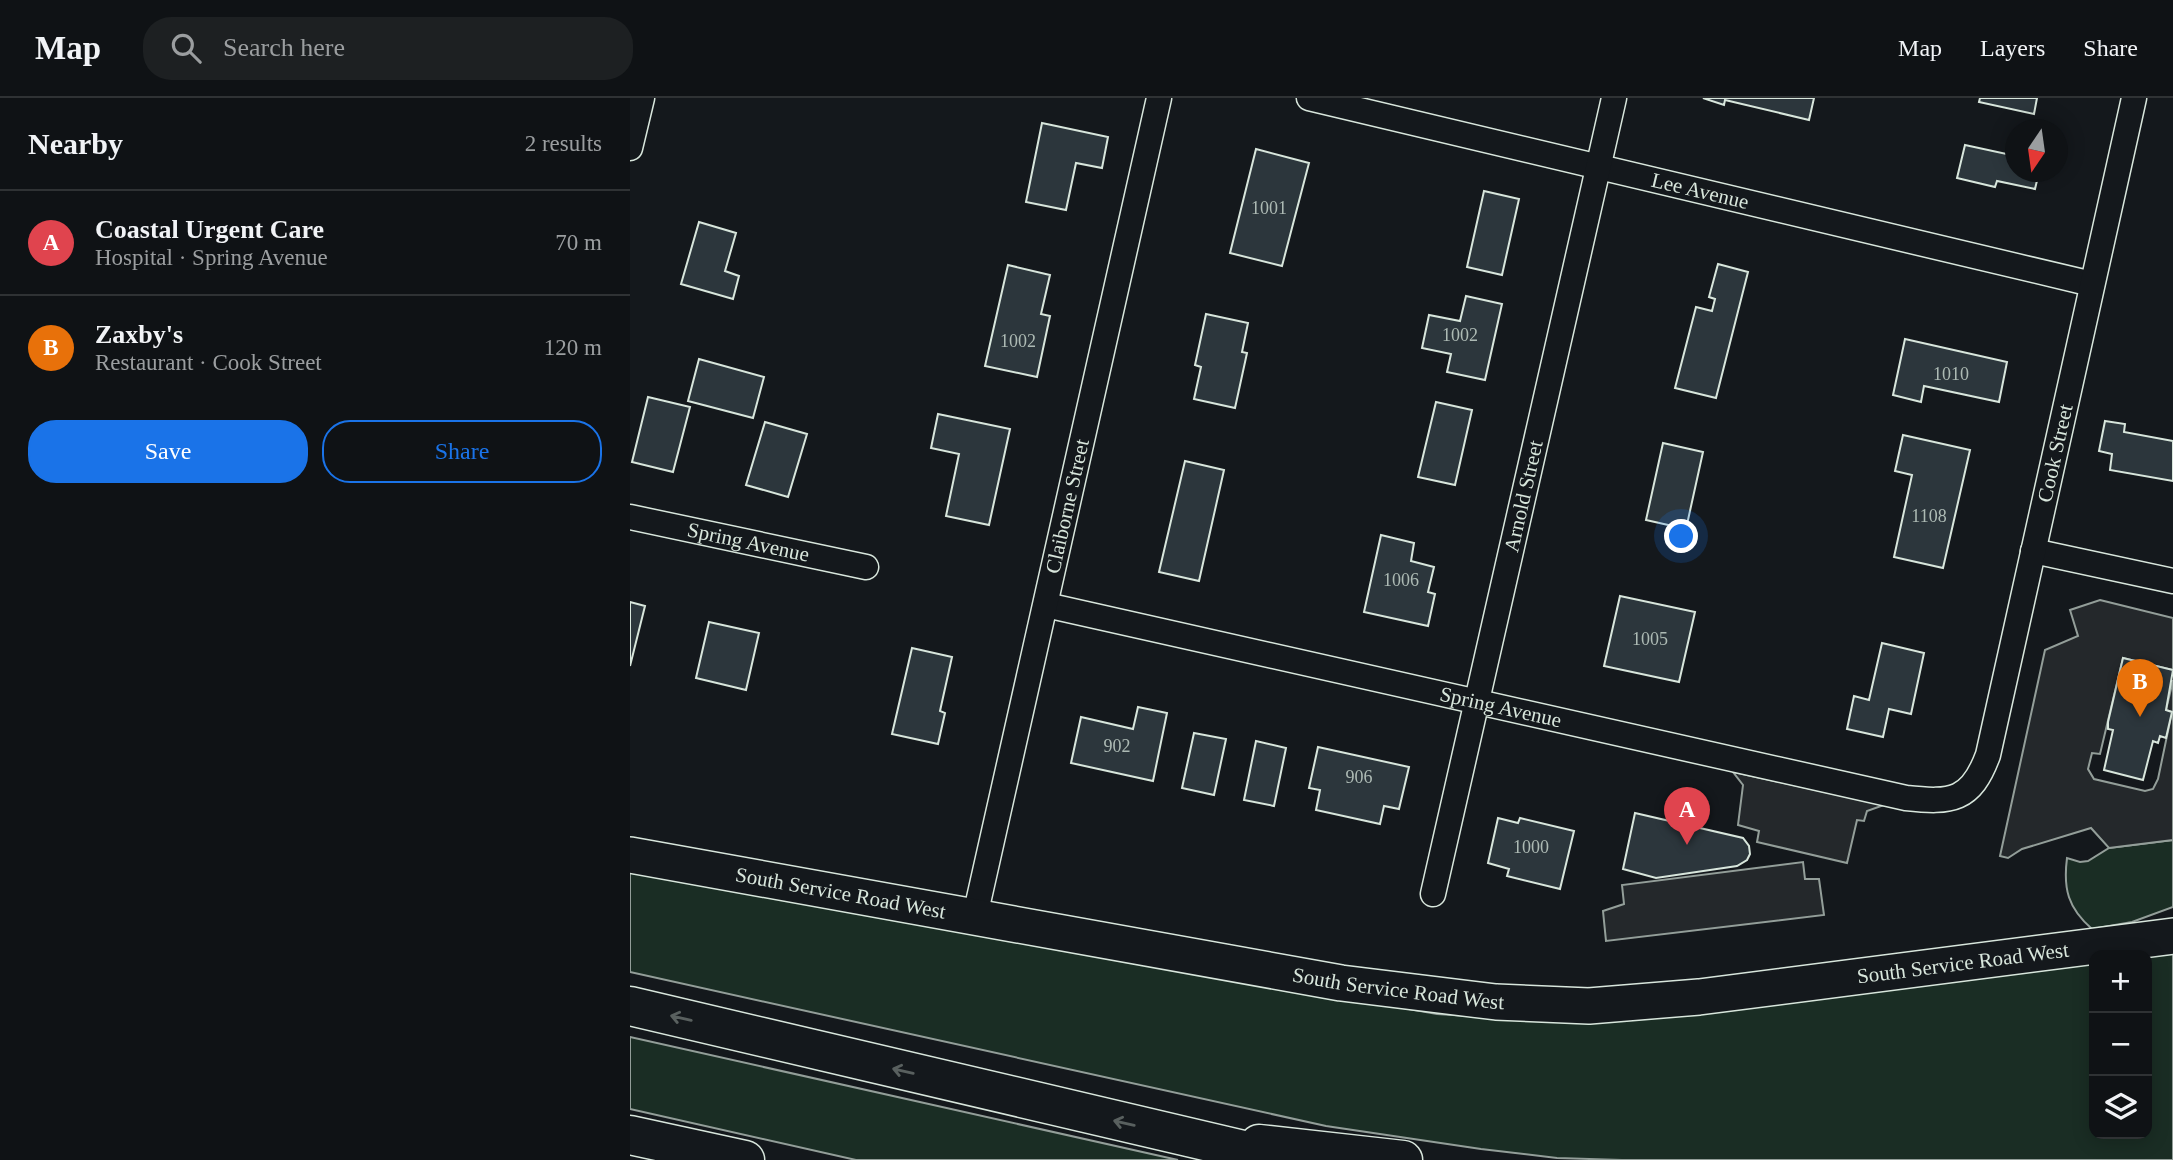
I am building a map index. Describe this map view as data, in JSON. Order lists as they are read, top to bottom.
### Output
{
  "streets": {
    "main road": ["South Service Road West"],
    "street": [
      "Lee Avenue",
      "Cook Street",
      "Arnold Street",
      "Claiborne Street",
      "Spring Avenue"
    ]
  },
  "crossings": [
    ["Lee Avenue", "Cook Street"],
    ["Lee Avenue", "Arnold Street"],
    ["Cook Street", "Spring Avenue"],
    ["Arnold Street", "Spring Avenue"],
    ["Claiborne Street", "Spring Avenue"],
    ["Claiborne Street", "South Service Road West"]
  ],
  "house_numbers": [
    "1001",
    "1002",
    "1002",
    "1010",
    "1108",
    "1006",
    "1005",
    "902",
    "906",
    "1000"
  ],
  "north": "bottom",
  "page": {
    "header": "Map",
    "search": "Search here",
    "nav": ["Map", "Layers", "Share"],
    "heading": ["Nearby", "2 results"],
    "list": [
      {
        "mark": "A",
        "name": "Coastal Urgent Care",
        "note": "Hospital · Spring Avenue",
        "value": "70 m"
      },
      {
        "mark": "B",
        "name": "Zaxby's",
        "note": "Restaurant · Cook Street",
        "value": "120 m"
      }
    ],
    "buttons": ["Save", "Share"],
    "pins": ["B", "A"],
    "map_buttons": ["+", "−"]
  }
}
